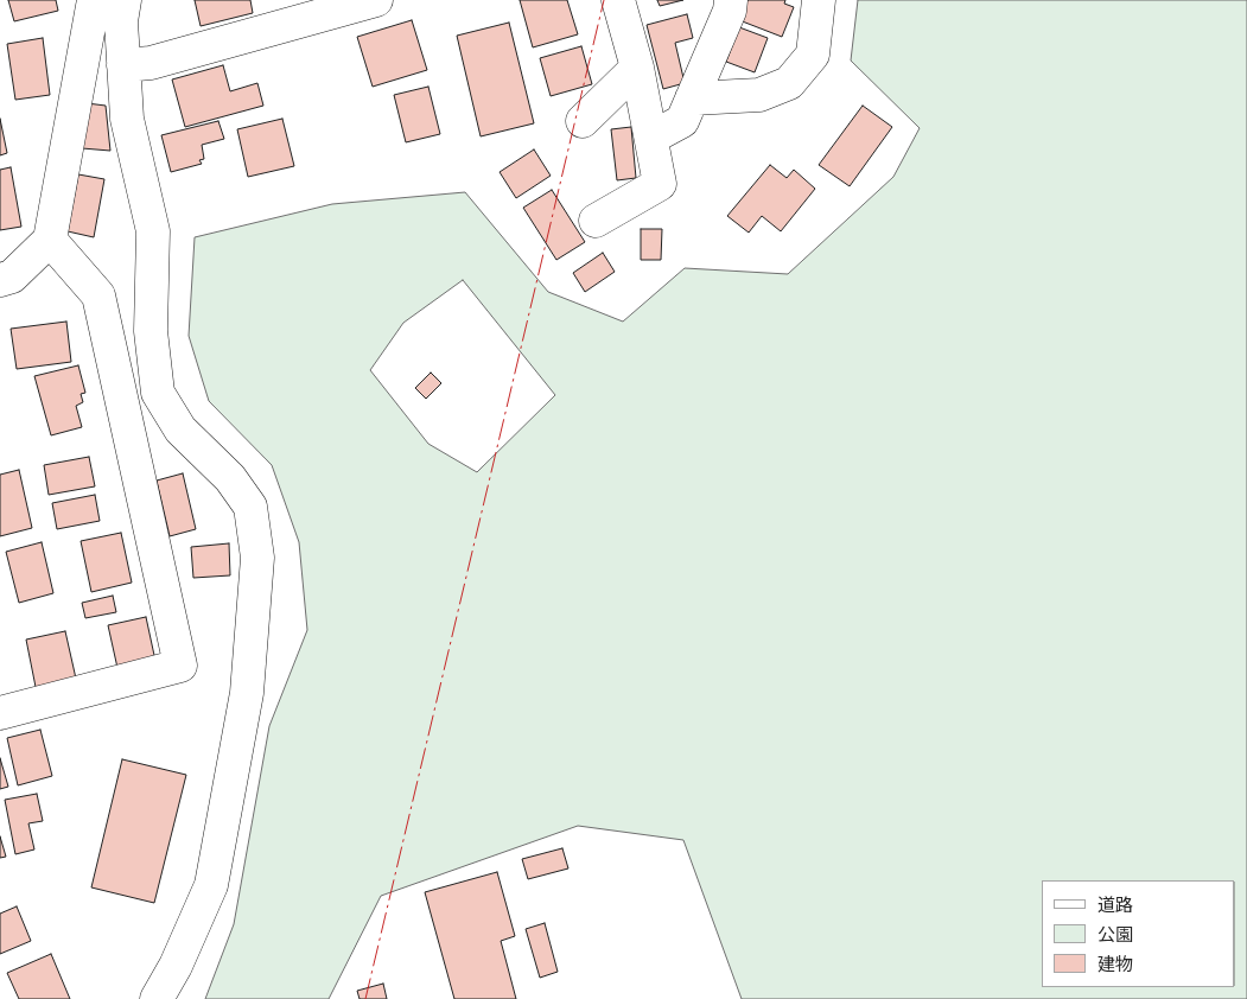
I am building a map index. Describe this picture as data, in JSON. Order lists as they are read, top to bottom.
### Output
{
  "legend": ["道路", "公園", "建物"]
}
